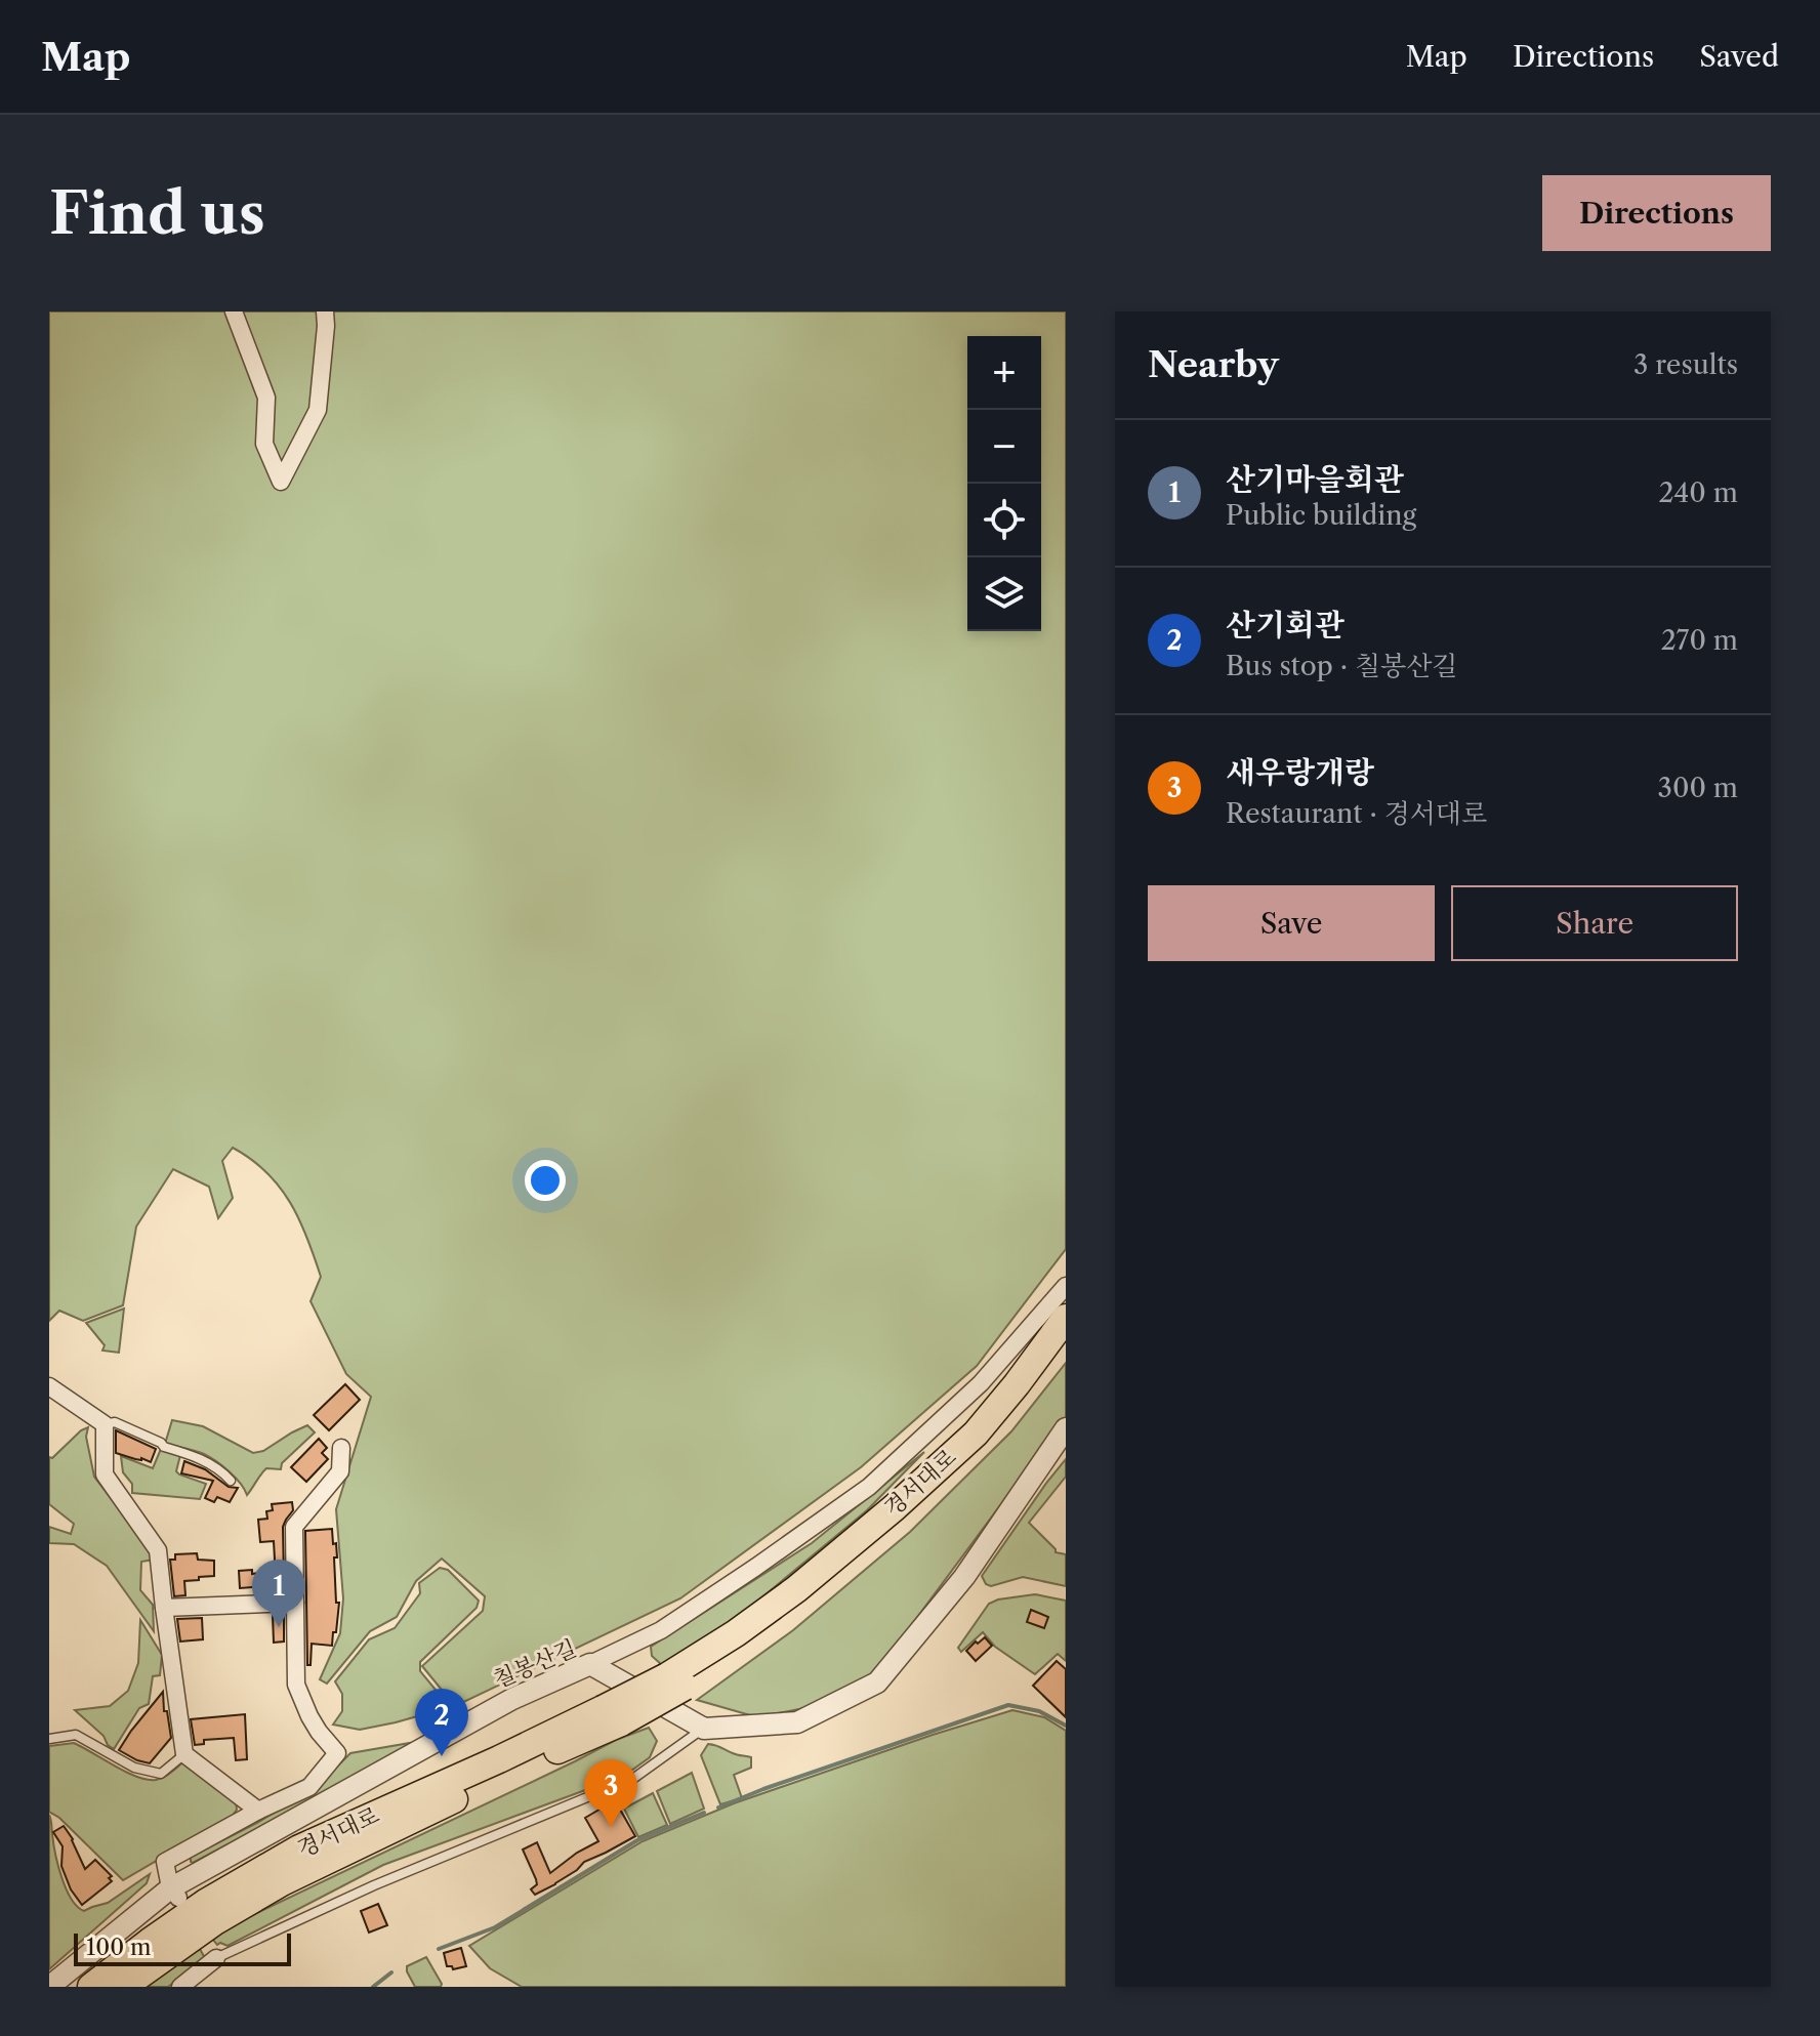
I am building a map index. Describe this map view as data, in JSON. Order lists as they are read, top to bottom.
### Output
{
  "streets": {
    "main road": ["경서대로"],
    "street": ["칠봉산길"]
  },
  "scale_bar": "100 m",
  "page": {
    "header": "Map",
    "nav": ["Map", "Directions", "Saved"],
    "buttons": [
      "Directions",
      ["Save", "Share"]
    ],
    "title": "Find us",
    "heading": ["Nearby", "3 results"],
    "map_buttons": ["+", "−"],
    "list": [
      {
        "mark": "1",
        "name": "산기마을회관",
        "note": "Public building",
        "value": "240 m"
      },
      {
        "mark": "2",
        "name": "산기회관",
        "note": "Bus stop · 칠봉산길",
        "value": "270 m"
      },
      {
        "mark": "3",
        "name": "새우랑개랑",
        "note": "Restaurant · 경서대로",
        "value": "300 m"
      }
    ],
    "pins": ["1", "2", "3"],
    "scale": "100 m"
  }
}
